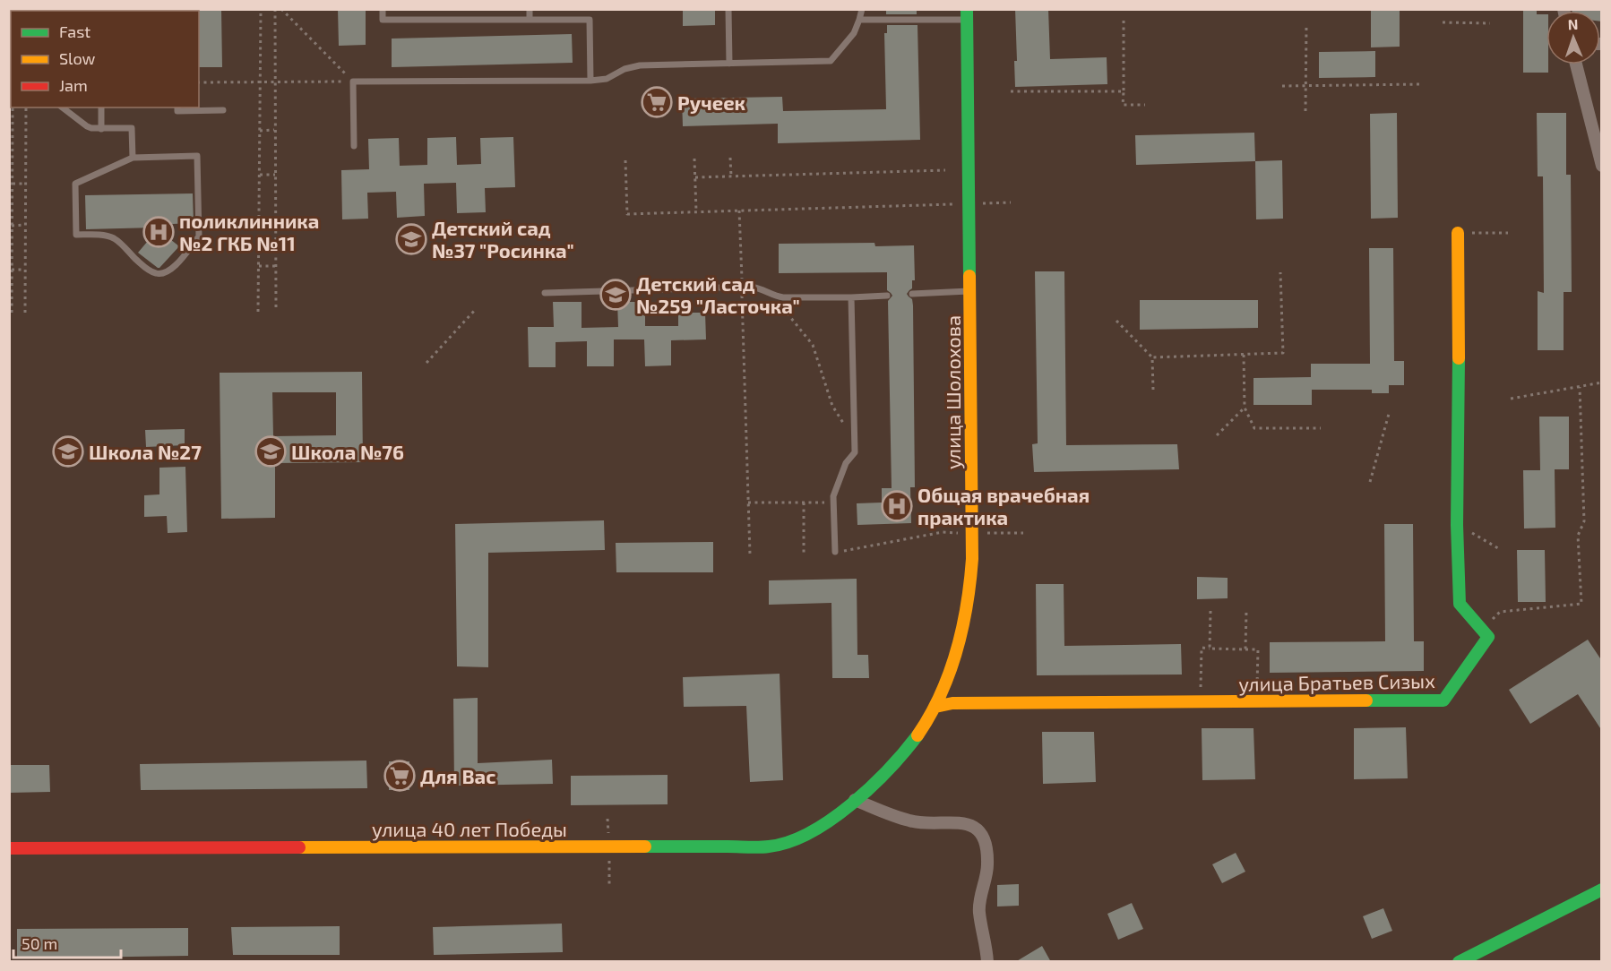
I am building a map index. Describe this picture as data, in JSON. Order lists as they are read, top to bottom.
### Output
{
  "streets": {
    "street": ["улица Шолохова", "улица Братьев Сизых", "улица 40 лет Победы"]
  },
  "crossings": [
    ["улица Шолохова", "улица Братьев Сизых"],
    ["улица Шолохова", "улица 40 лет Победы"]
  ],
  "places": {
    "supermarket": ["Ручеек", "Для Вас"],
    "hospital": ["поликлинника №2 ГКБ №11", "Общая врачебная практика"],
    "school or university": [
      "Детский сад №37 \"Росинка\"",
      "Детский сад №259 \"Ласточка\"",
      "Школа №27",
      "Школа №76"
    ]
  },
  "legend": ["Fast", "Slow", "Jam"],
  "scale_bar": "50 m",
  "north": "top"
}
